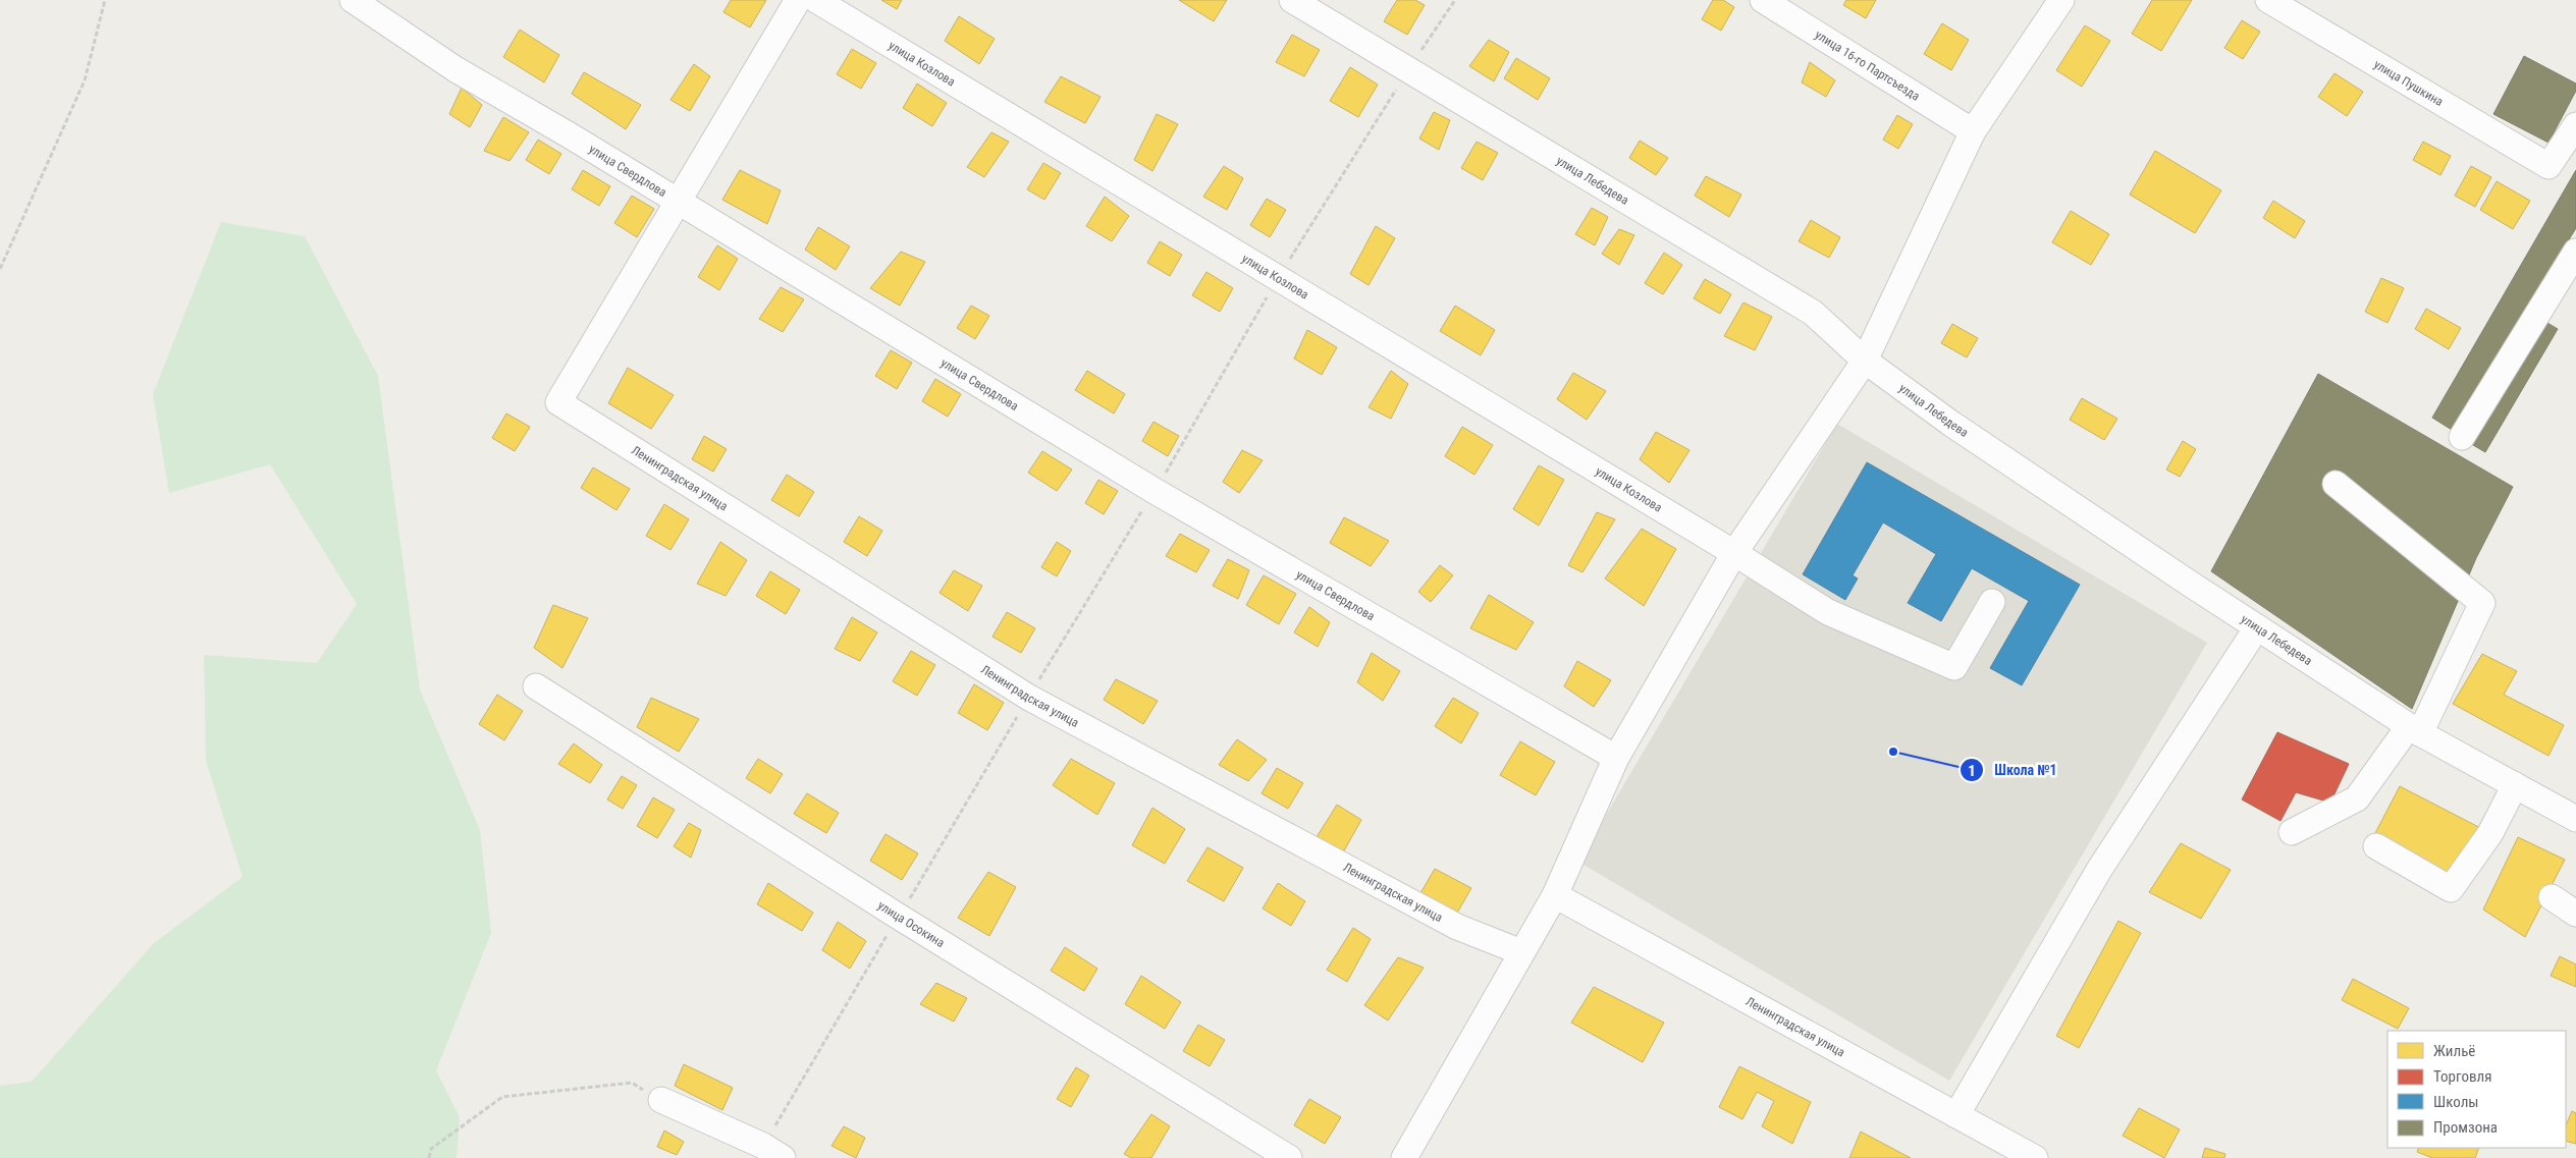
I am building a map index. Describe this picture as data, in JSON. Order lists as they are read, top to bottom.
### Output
{
  "streets": {
    "street": [
      "улица Козлова",
      "улица 16-го Партсъезда",
      "улица Пушкина",
      "улица Свердлова",
      "улица Лебедева",
      "Ленинградская улица",
      "улица Осокина"
    ]
  },
  "crossings": [
    ["улица Свердлова", "Ленинградская улица"]
  ],
  "places": ["Школа №1"],
  "legend": [
    "Жильё",
    "Торговля",
    "Школы",
    "Промзона"
  ]
}
